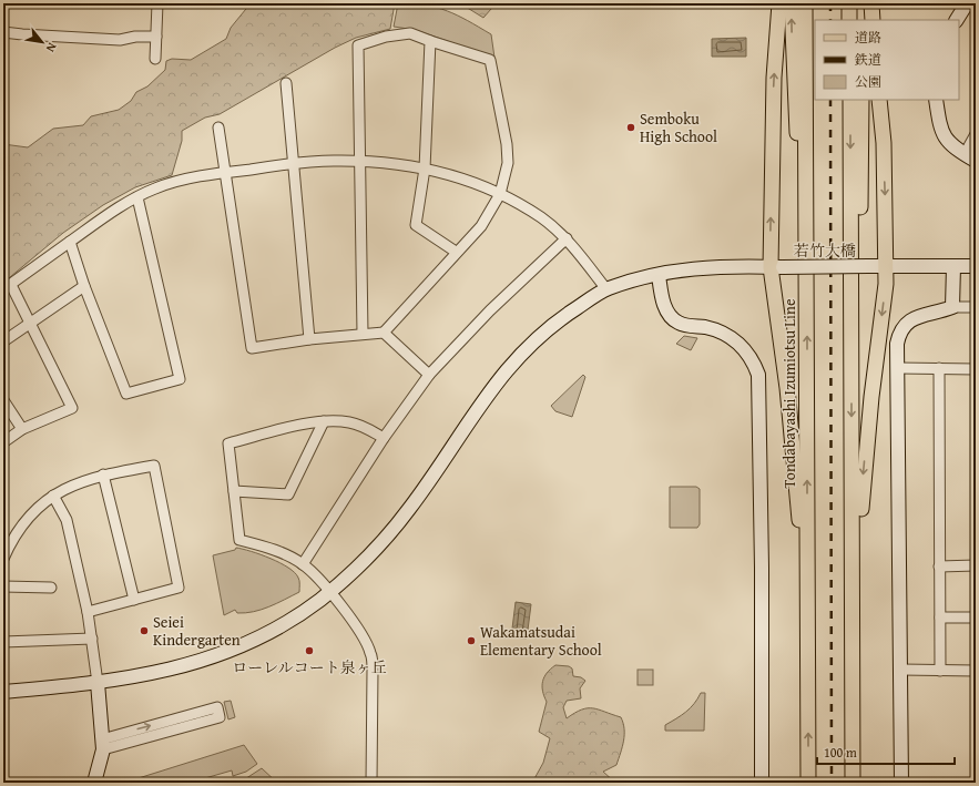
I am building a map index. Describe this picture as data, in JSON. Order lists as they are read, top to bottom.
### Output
{
  "streets": {
    "main road": ["Tondabayashi Izumiotsu Line"],
    "street": ["若竹大橋"]
  },
  "places": [
    "Semboku High School",
    "Seiei Kindergarten",
    "Wakamatsudai Elementary School",
    "ローレルコート泉ヶ丘"
  ],
  "legend": ["道路", "鉄道", "公園"],
  "scale_bar": "100 m",
  "north": "bottom right"
}
